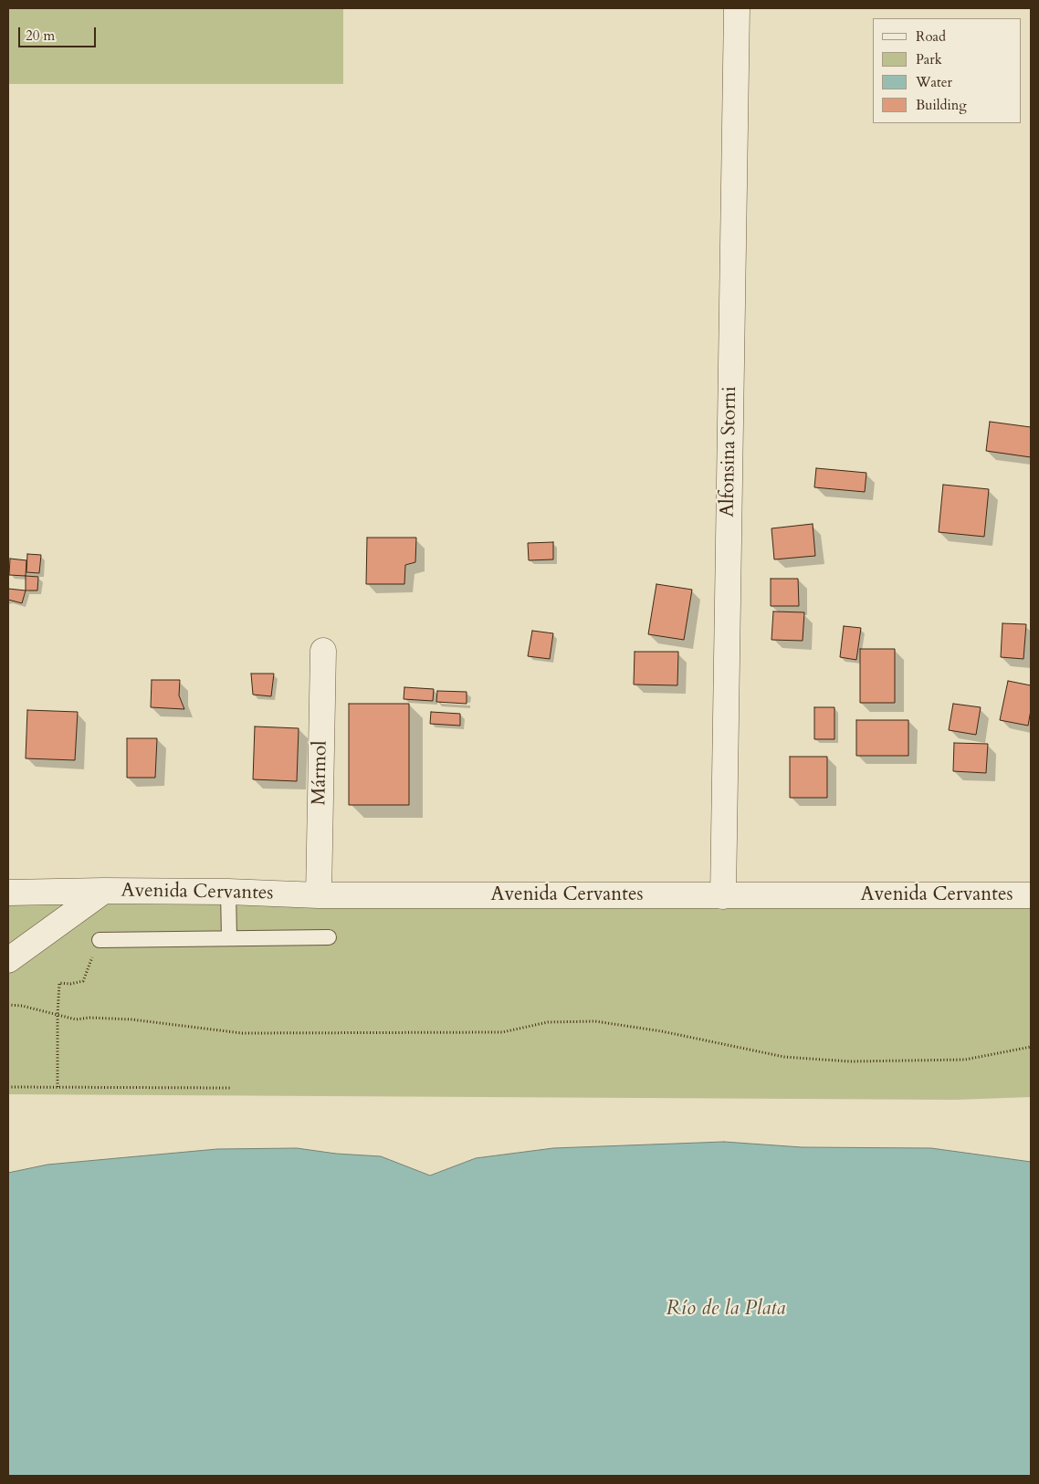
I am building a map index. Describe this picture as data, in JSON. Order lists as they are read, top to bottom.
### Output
{
  "streets": {
    "street": ["Alfonsina Storni", "Mármol", "Avenida Cervantes"]
  },
  "crossings": [
    ["Alfonsina Storni", "Avenida Cervantes"],
    ["Mármol", "Avenida Cervantes"]
  ],
  "water": ["Río de la Plata"],
  "legend": [
    "Road",
    "Park",
    "Water",
    "Building"
  ],
  "scale_bar": "20 m"
}
